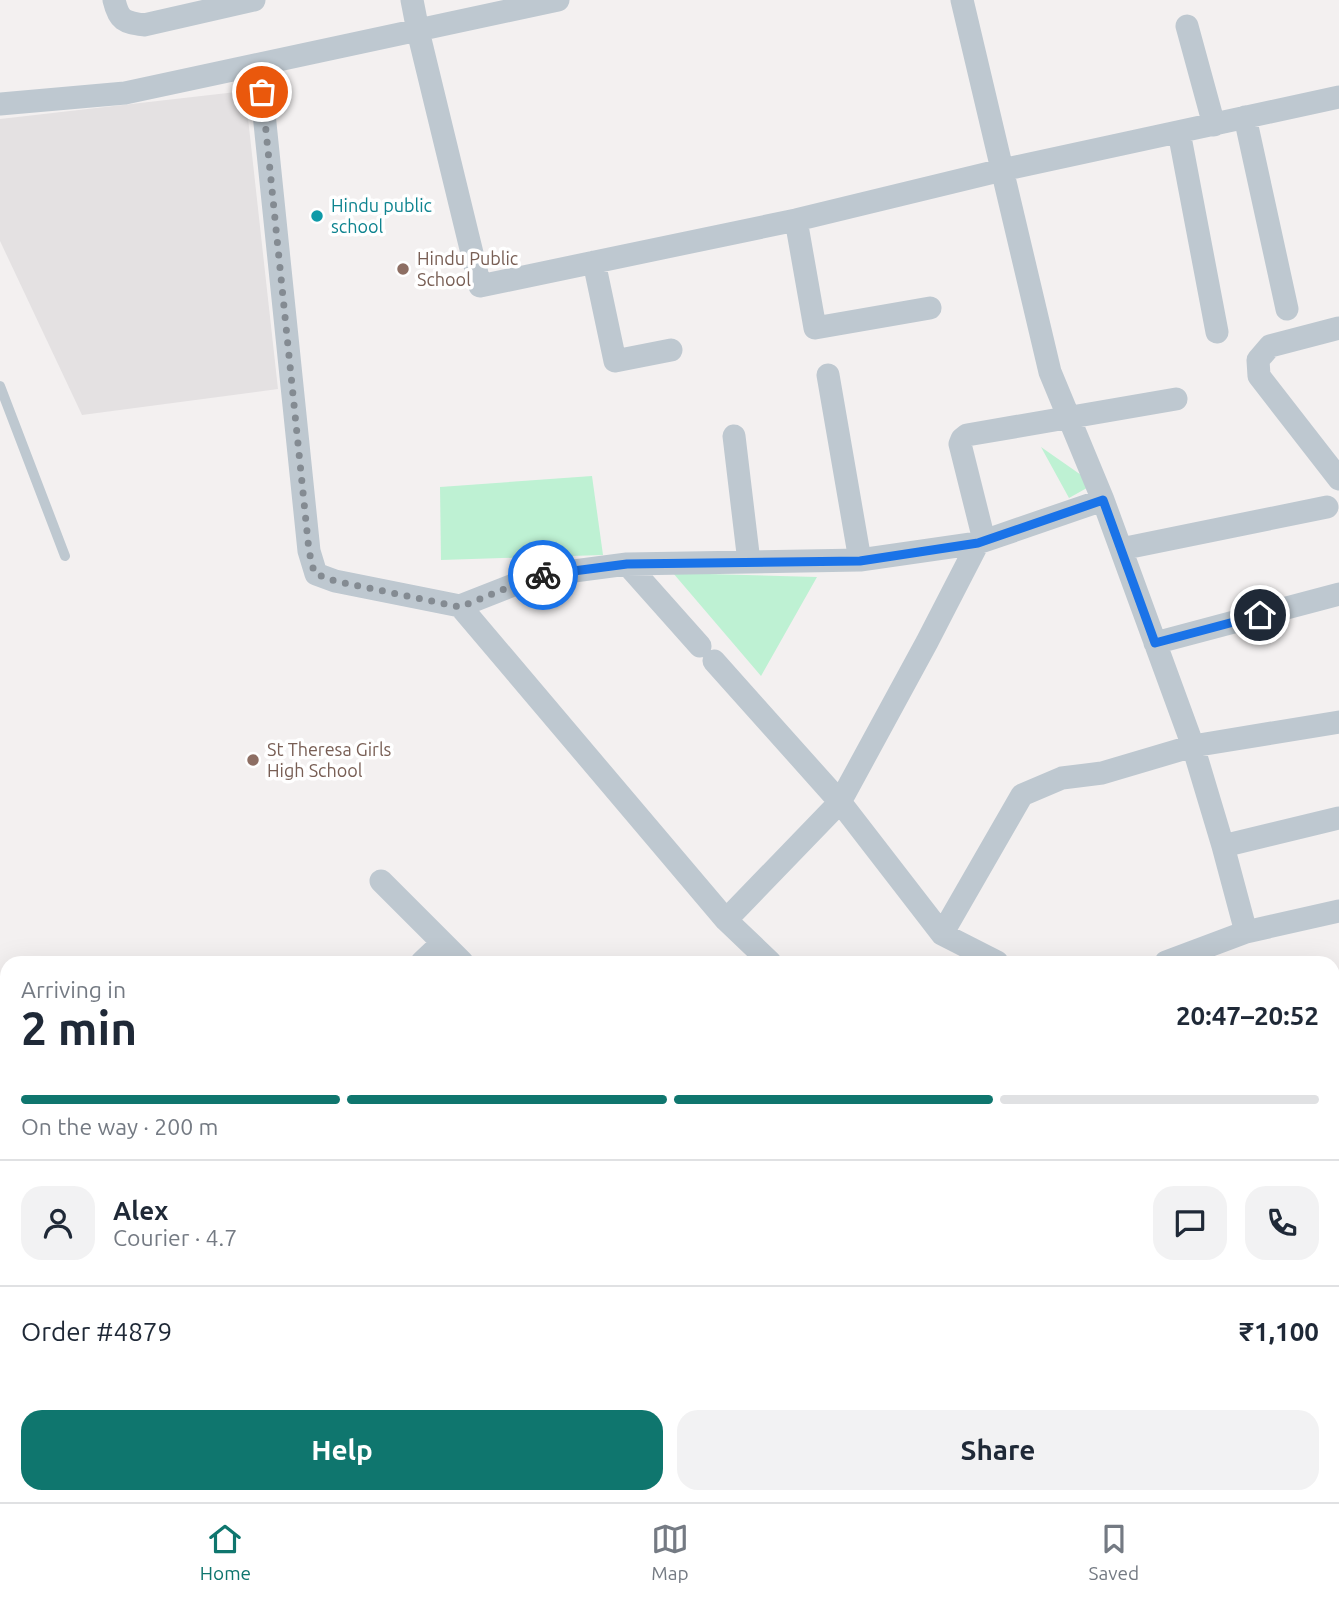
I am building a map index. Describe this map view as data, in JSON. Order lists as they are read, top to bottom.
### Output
{
  "places": ["Hindu public school", "Hindu Public School", "St Theresa Girls High School"],
  "page": {
    "heading": ["2 min", "Arriving in", "20:47–20:52"],
    "panel": [
      "Alex",
      "Courier · 4.7",
      "Order #4879",
      "₹1,100"
    ],
    "bar": "On the way · 200 m",
    "buttons": ["Help", "Share"],
    "tabs": ["Home", "Map", "Saved"]
  }
}
